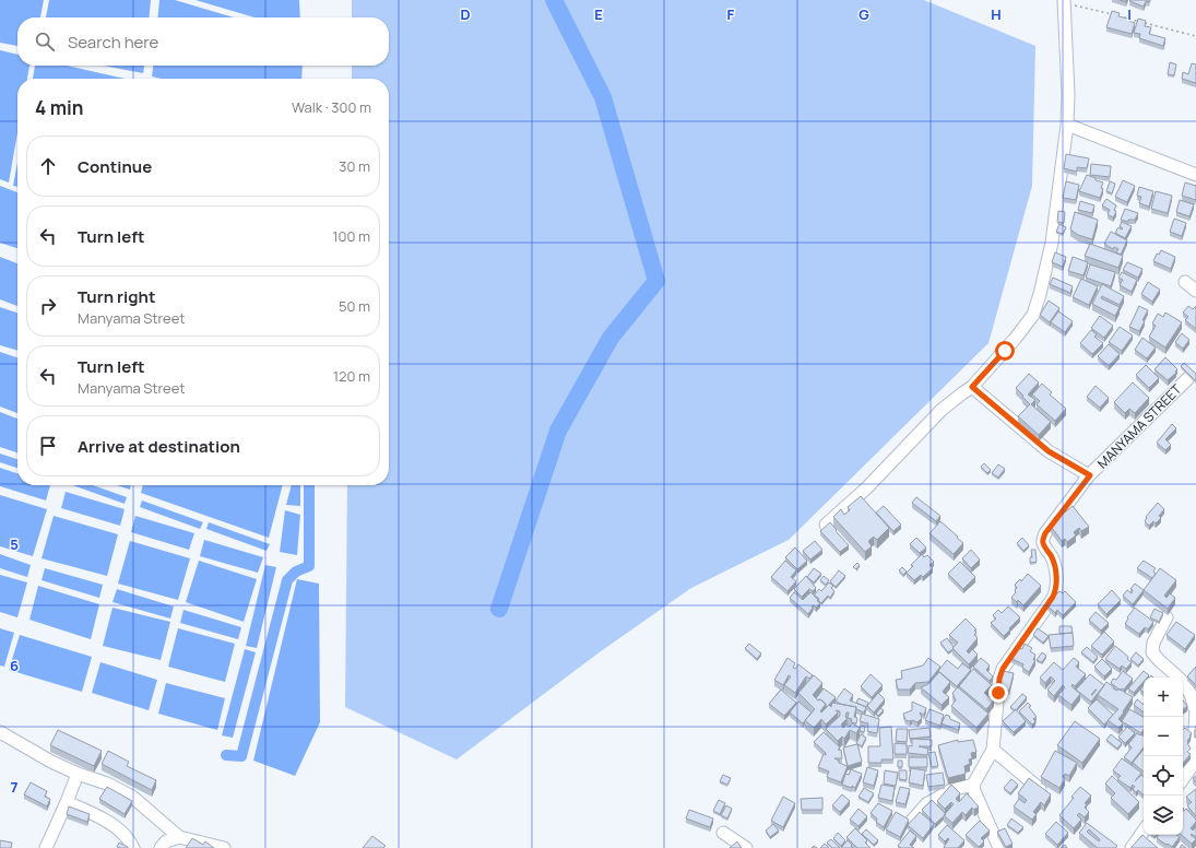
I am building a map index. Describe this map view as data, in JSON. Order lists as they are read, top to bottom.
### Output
{
  "streets": {
    "street": ["MANYAMA STREET"]
  },
  "page": {
    "search": "Search here",
    "heading": ["4 min", "Walk · 300 m"],
    "list": [
      ["Continue", "30 m"],
      ["Turn left", "100 m"],
      ["Turn right", "Manyama Street", "50 m"],
      ["Turn left", "Manyama Street", "120 m"],
      "Arrive at destination"
    ],
    "map_buttons": ["+", "−"]
  },
  "grid": {
    "columns": [
      "D",
      "E",
      "F",
      "G",
      "H",
      "I"
    ],
    "rows": ["5", "6", "7"]
  }
}
